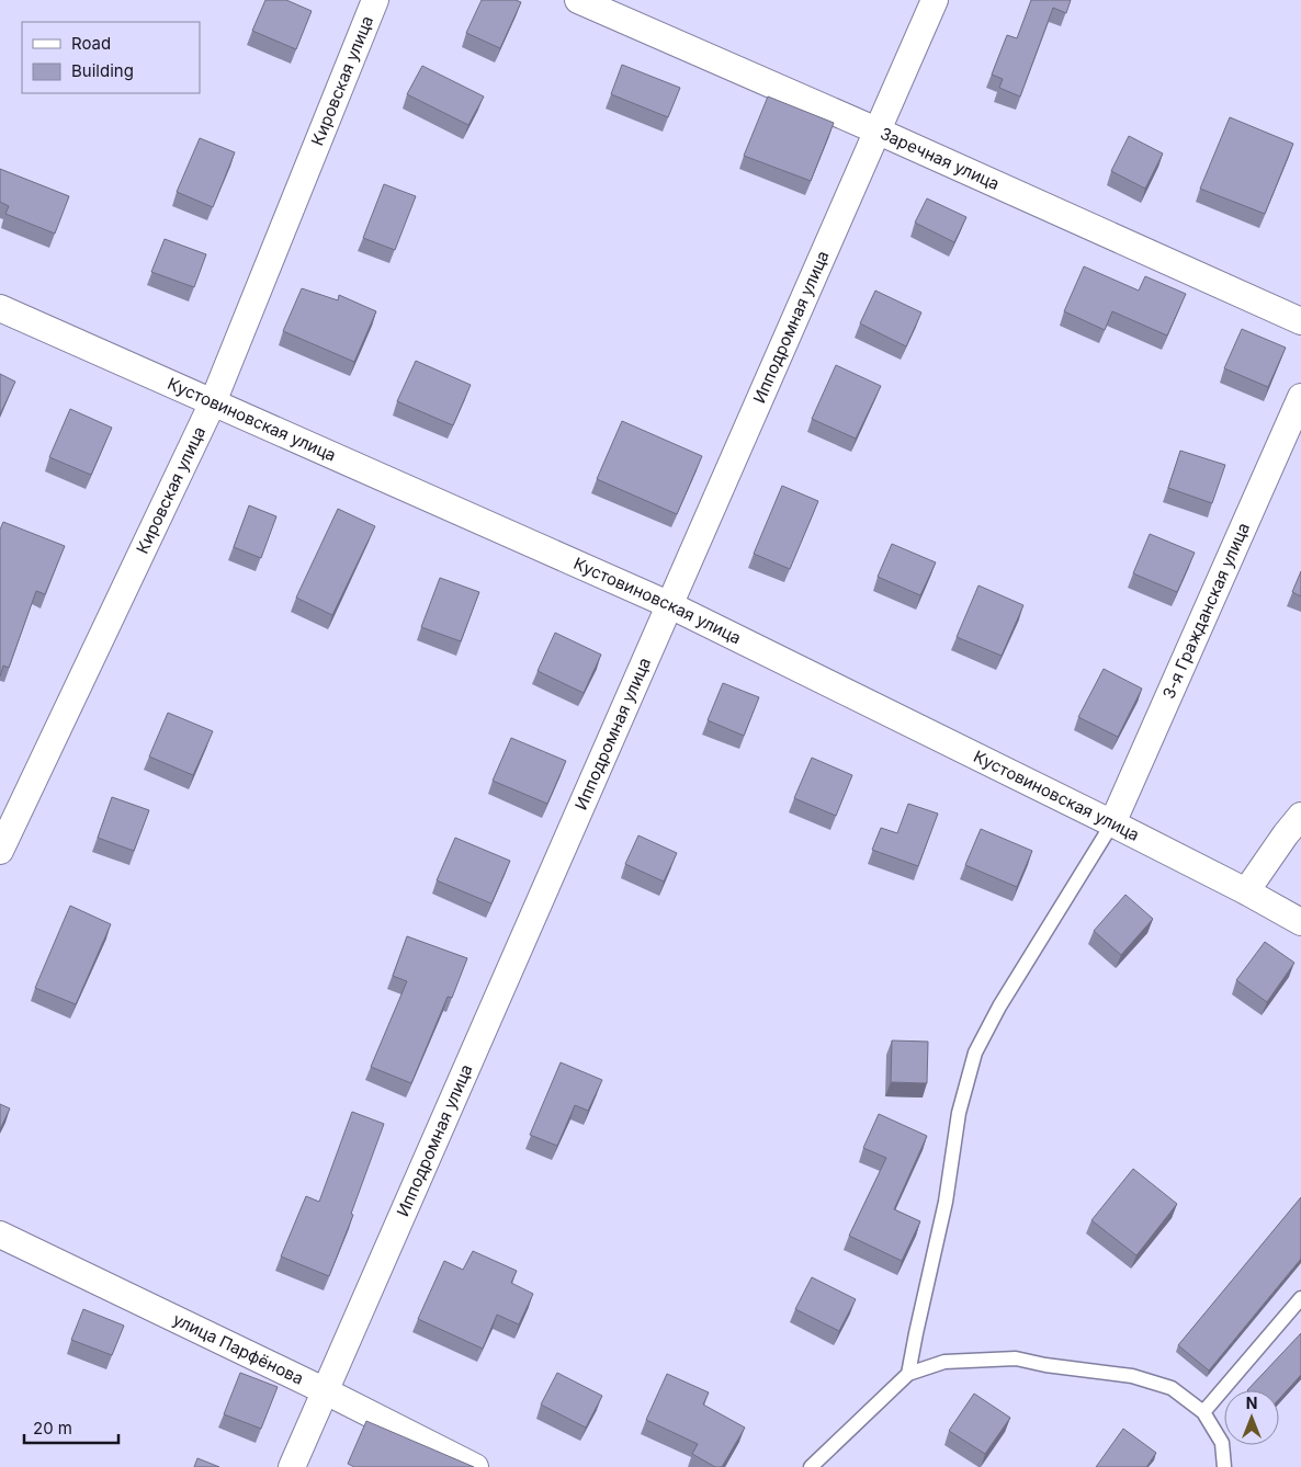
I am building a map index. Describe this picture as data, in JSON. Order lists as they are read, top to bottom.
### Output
{
  "streets": {
    "street": [
      "Кировская улица",
      "Заречная улица",
      "Ипподромная улица",
      "Кустовиновская улица",
      "3-я Гражданская улица",
      "улица Парфёнова"
    ]
  },
  "crossings": [
    ["Кировская улица", "Кустовиновская улица"],
    ["Заречная улица", "Ипподромная улица"],
    ["Ипподромная улица", "Кустовиновская улица"],
    ["Ипподромная улица", "улица Парфёнова"],
    ["Кустовиновская улица", "3-я Гражданская улица"]
  ],
  "legend": ["Road", "Building"],
  "scale_bar": "20 m",
  "north": "top"
}
